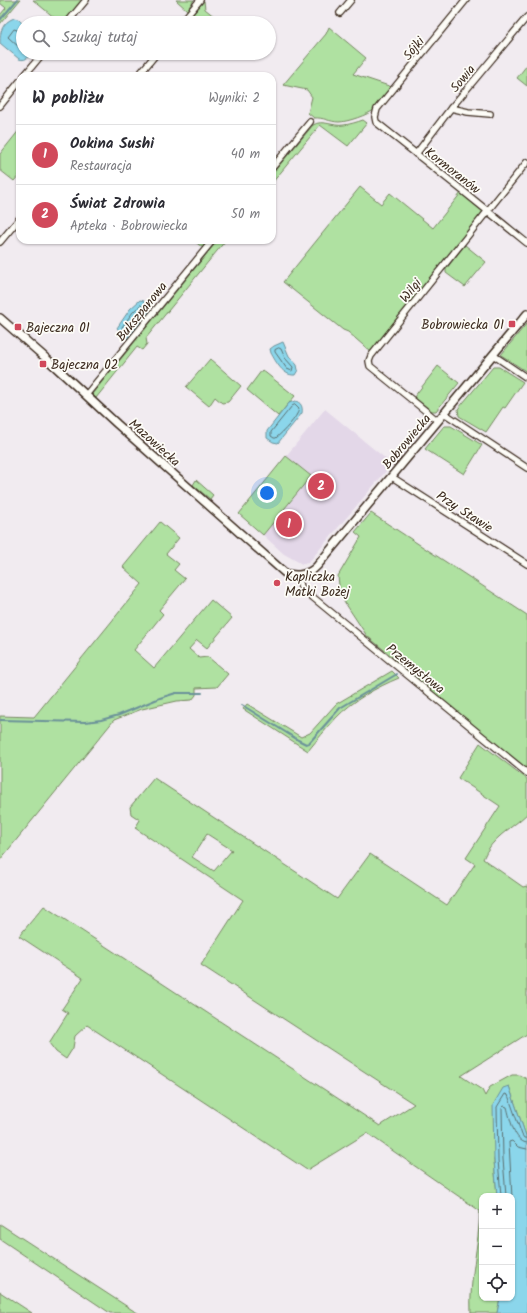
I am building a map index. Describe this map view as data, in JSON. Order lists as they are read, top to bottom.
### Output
{
  "streets": {
    "street": [
      "Sójki",
      "Sowia",
      "Kormoranów",
      "Wilgi",
      "Bukszpanowa",
      "Bobrowiecka",
      "Mazowiecka",
      "Przy Stawie",
      "Przemysłowa"
    ]
  },
  "crossings": [
    ["Sójki", "Kormoranów"],
    ["Sowia", "Kormoranów"],
    ["Kormoranów", "Wilgi"],
    ["Wilgi", "Bobrowiecka"],
    ["Bukszpanowa", "Mazowiecka"],
    ["Bobrowiecka", "Mazowiecka"],
    ["Bobrowiecka", "Przy Stawie"],
    ["Bobrowiecka", "Przemysłowa"],
    ["Mazowiecka", "Przemysłowa"]
  ],
  "places": {
    "transit": ["Bobrowiecka 01", "Bajeczna 01", "Bajeczna 02"],
    "other": ["Kapliczka Matki Bożej"]
  },
  "page": {
    "search": "Szukaj tutaj",
    "heading": ["W pobliżu", "Wyniki: 2"],
    "list": [
      {
        "mark": "1",
        "name": "Ookina Sushi",
        "note": "Restauracja",
        "value": "40 m"
      },
      {
        "mark": "2",
        "name": "Świat Zdrowia",
        "note": "Apteka · Bobrowiecka",
        "value": "50 m"
      }
    ],
    "pins": ["2", "1"],
    "map_buttons": ["+", "−"]
  }
}
